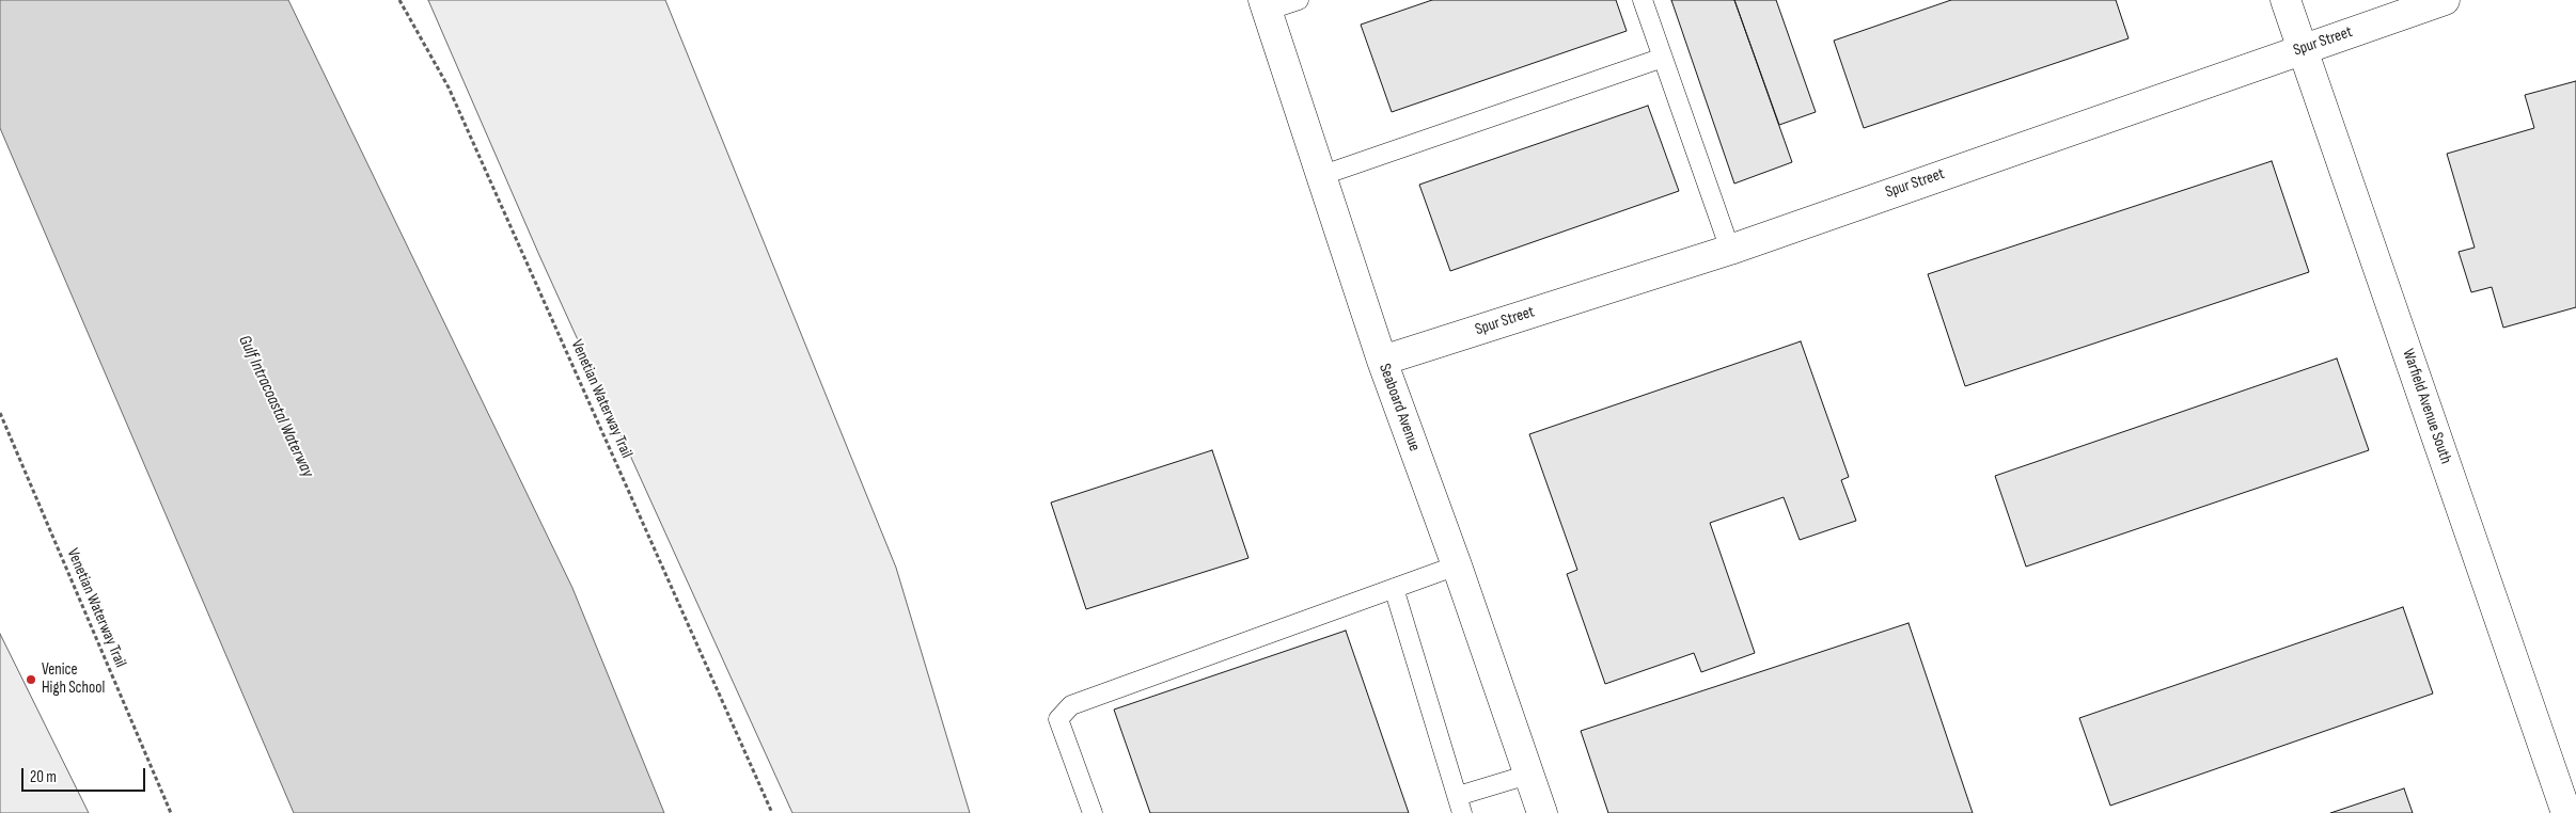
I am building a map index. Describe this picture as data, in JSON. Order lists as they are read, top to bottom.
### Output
{
  "streets": {
    "street": ["Spur Street", "Warfield Avenue South", "Seaboard Avenue"],
    "path": ["Venetian Waterway Trail"]
  },
  "crossings": [
    ["Spur Street", "Warfield Avenue South"],
    ["Spur Street", "Seaboard Avenue"]
  ],
  "water": ["Gulf Intracoastal Waterway"],
  "places": ["Venice High School"],
  "scale_bar": "20 m"
}
